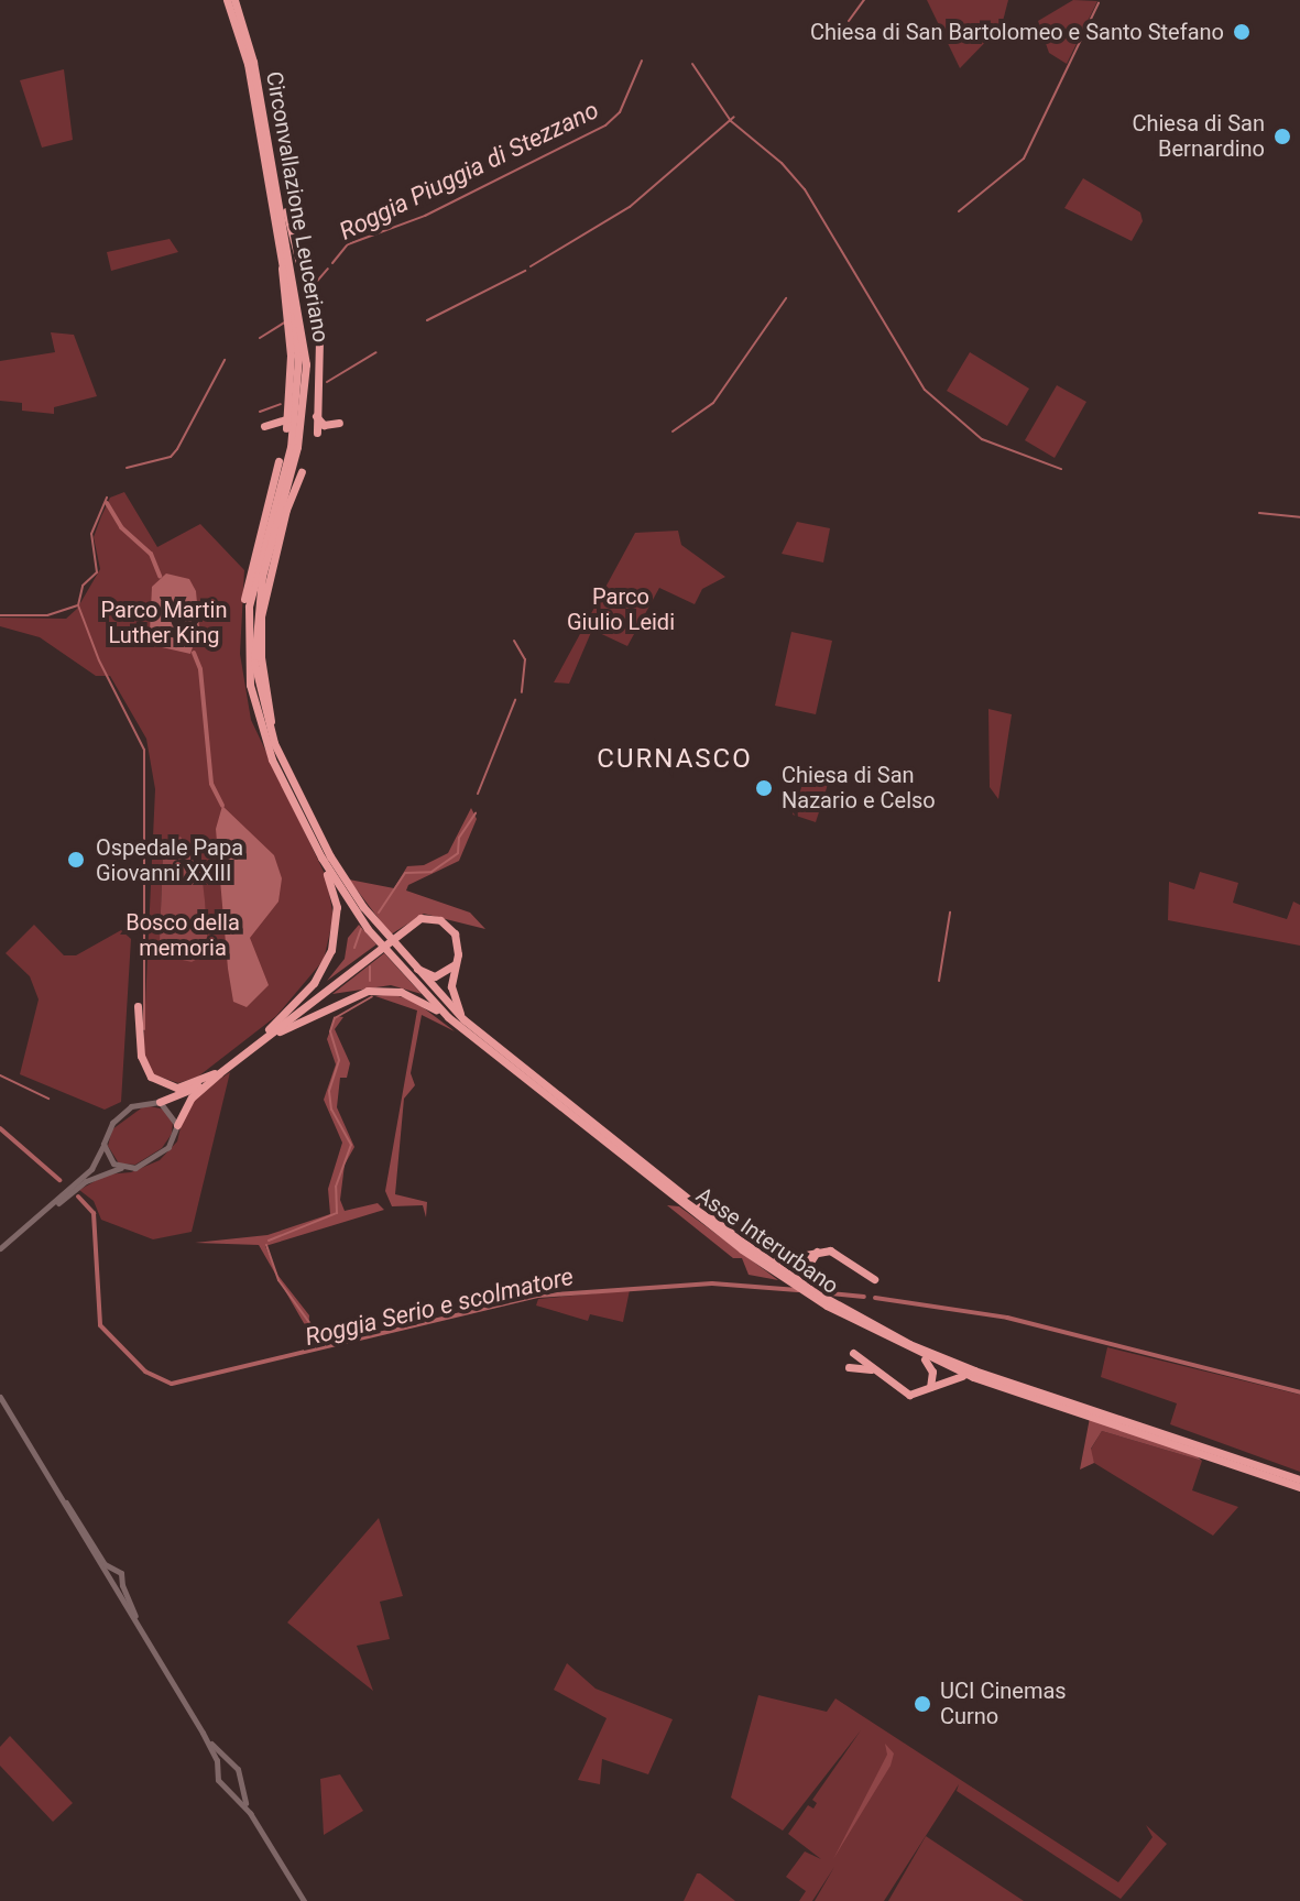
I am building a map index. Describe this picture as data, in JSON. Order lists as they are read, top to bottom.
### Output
{
  "streets": {
    "highway": ["Circonvallazione Leuceriano", "Asse Interurbano"]
  },
  "crossings": [
    ["Circonvallazione Leuceriano", "Asse Interurbano"]
  ],
  "districts": ["CURNASCO"],
  "water": ["Roggia Piuggia di Stezzano", "Roggia Serio e scolmatore"],
  "parks": ["Parco Giulio Leidi", "Parco Martin Luther King", "Bosco della memoria"],
  "places": [
    "Chiesa di San Bartolomeo e Santo Stefano",
    "Chiesa di San Bernardino",
    "Chiesa di San Nazario e Celso",
    "Ospedale Papa Giovanni XXIII",
    "UCI Cinemas Curno"
  ]
}
